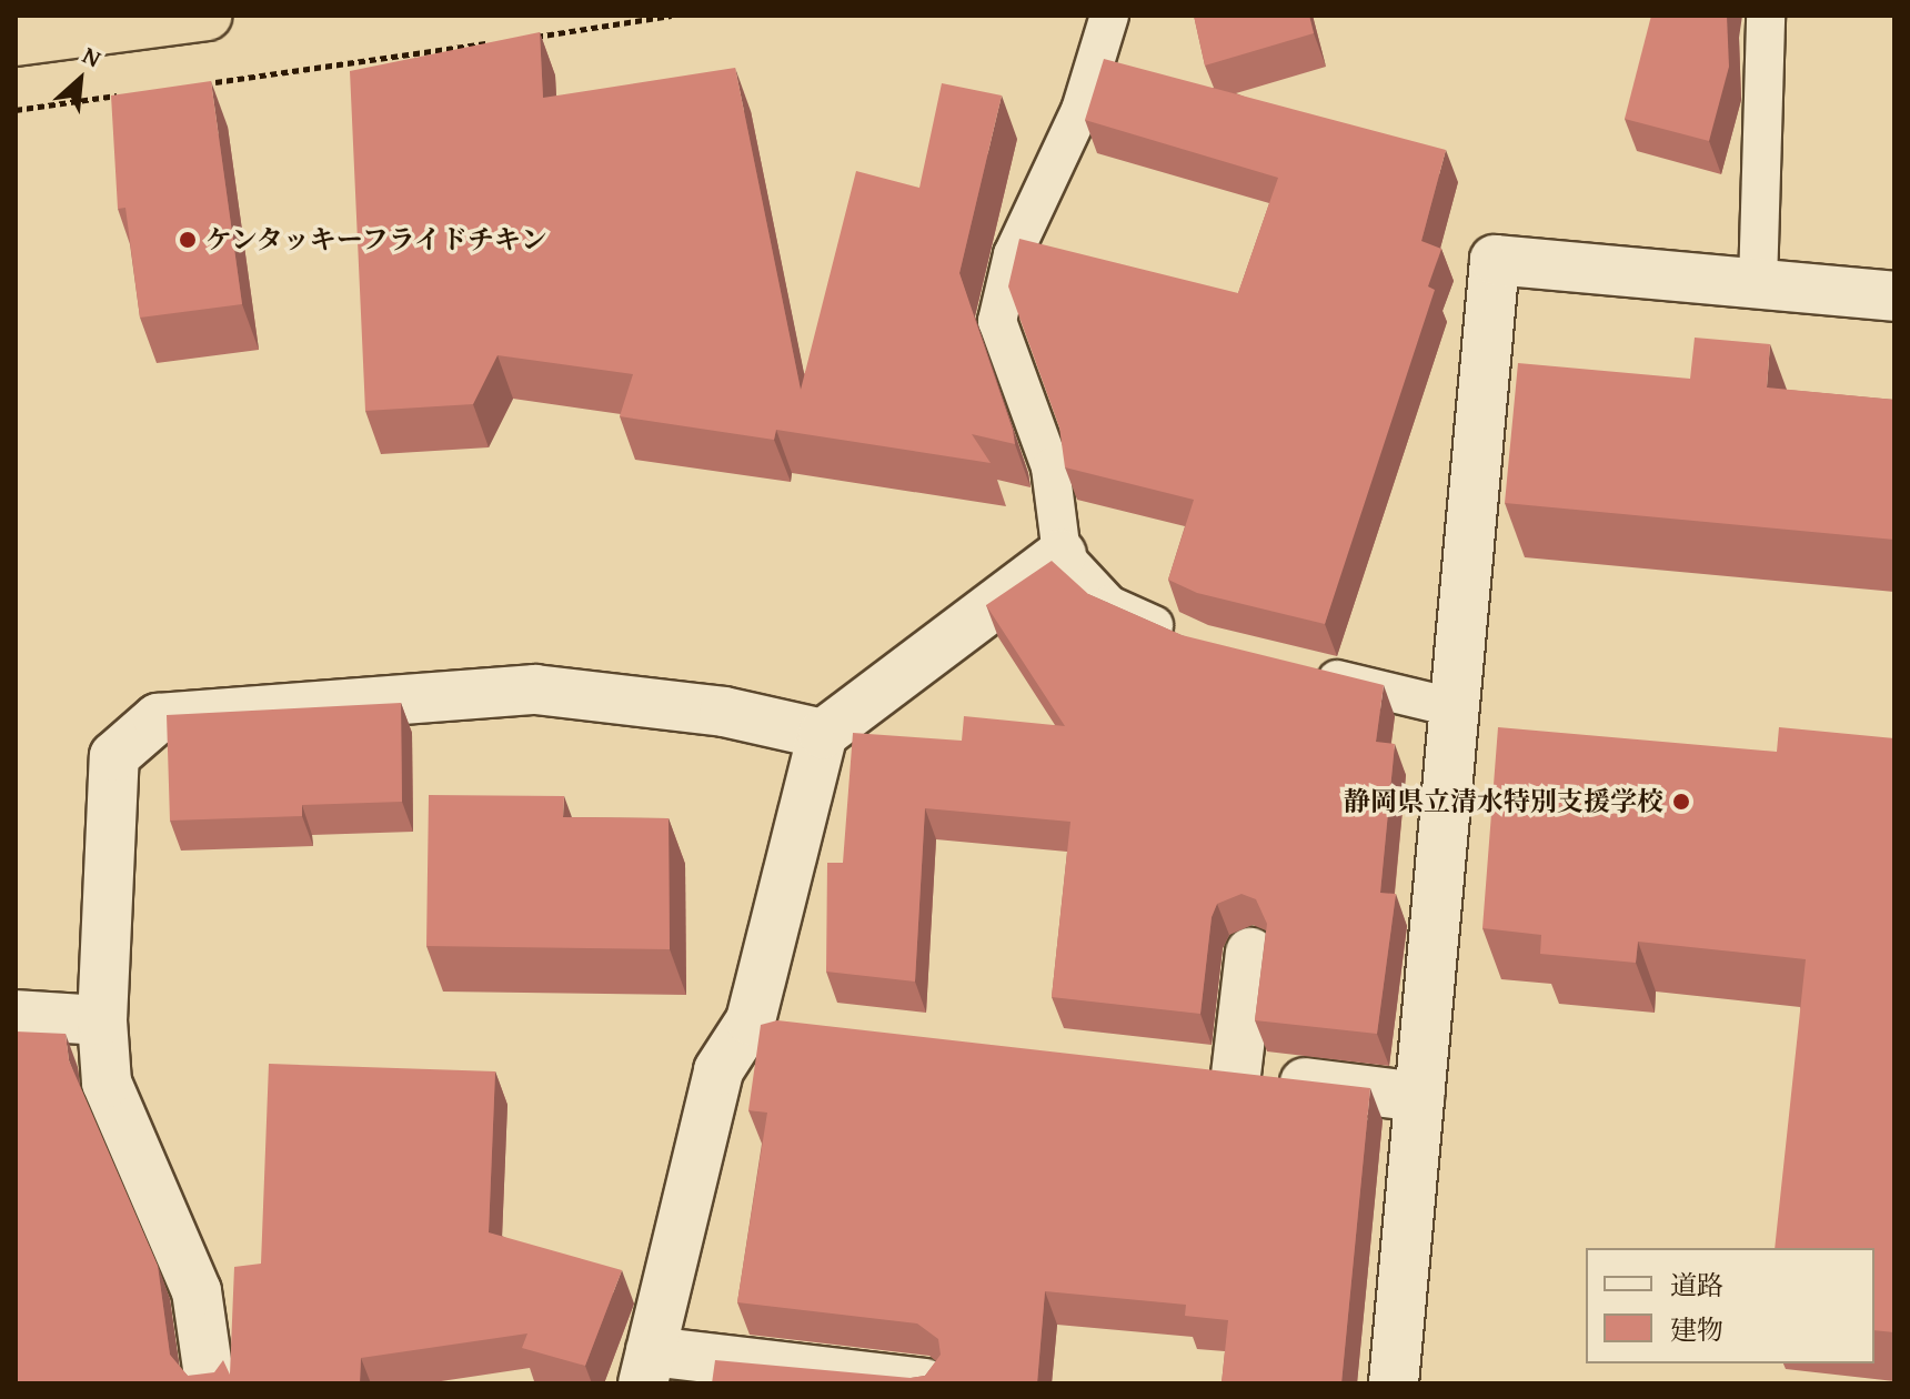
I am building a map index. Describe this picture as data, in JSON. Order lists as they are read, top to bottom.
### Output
{
  "places": ["ケンタッキーフライドチキン", "静岡県立清水特別支援学校"],
  "legend": ["道路", "建物"],
  "north": "top right"
}
